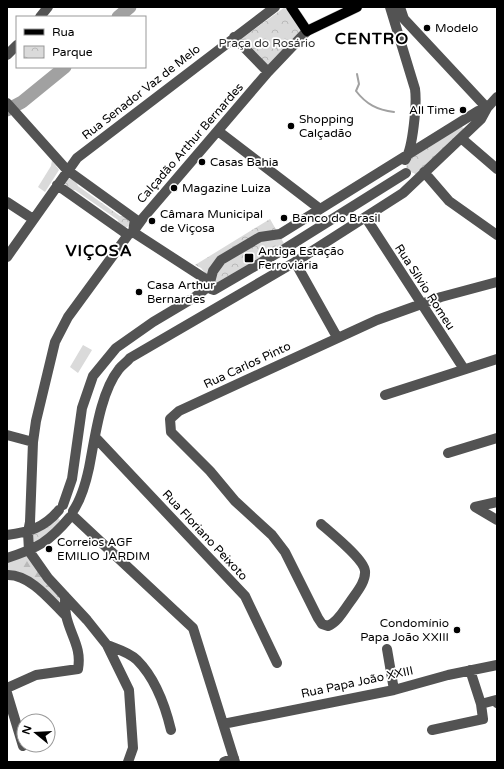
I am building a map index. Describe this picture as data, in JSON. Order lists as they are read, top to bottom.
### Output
{
  "streets": {
    "street": [
      "Rua Senador Vaz de Melo",
      "Calçadão Arthur Bernardes",
      "Rua Sílvio Romeu",
      "Rua Carlos Pinto",
      "Rua Floriano Peixoto",
      "Rua Papa João XXIII"
    ]
  },
  "crossings": [
    ["Rua Sílvio Romeu", "Rua Carlos Pinto"]
  ],
  "districts": ["CENTRO", "VIÇOSA"],
  "parks": ["Praça do Rosário"],
  "places": {
    "other": [
      "Modelo",
      "All Time",
      "Shopping Calçadão",
      "Casas Bahia",
      "Magazine Luiza",
      "Banco do Brasil",
      "Câmara Municipal de Viçosa",
      "Casa Arthur Bernardes",
      "Correios AGF EMILIO JARDIM",
      "Condomínio Papa João XXIII"
    ],
    "transit": ["Antiga Estação Ferroviária"]
  },
  "legend": ["Rua", "Parque"],
  "north": "left"
}
